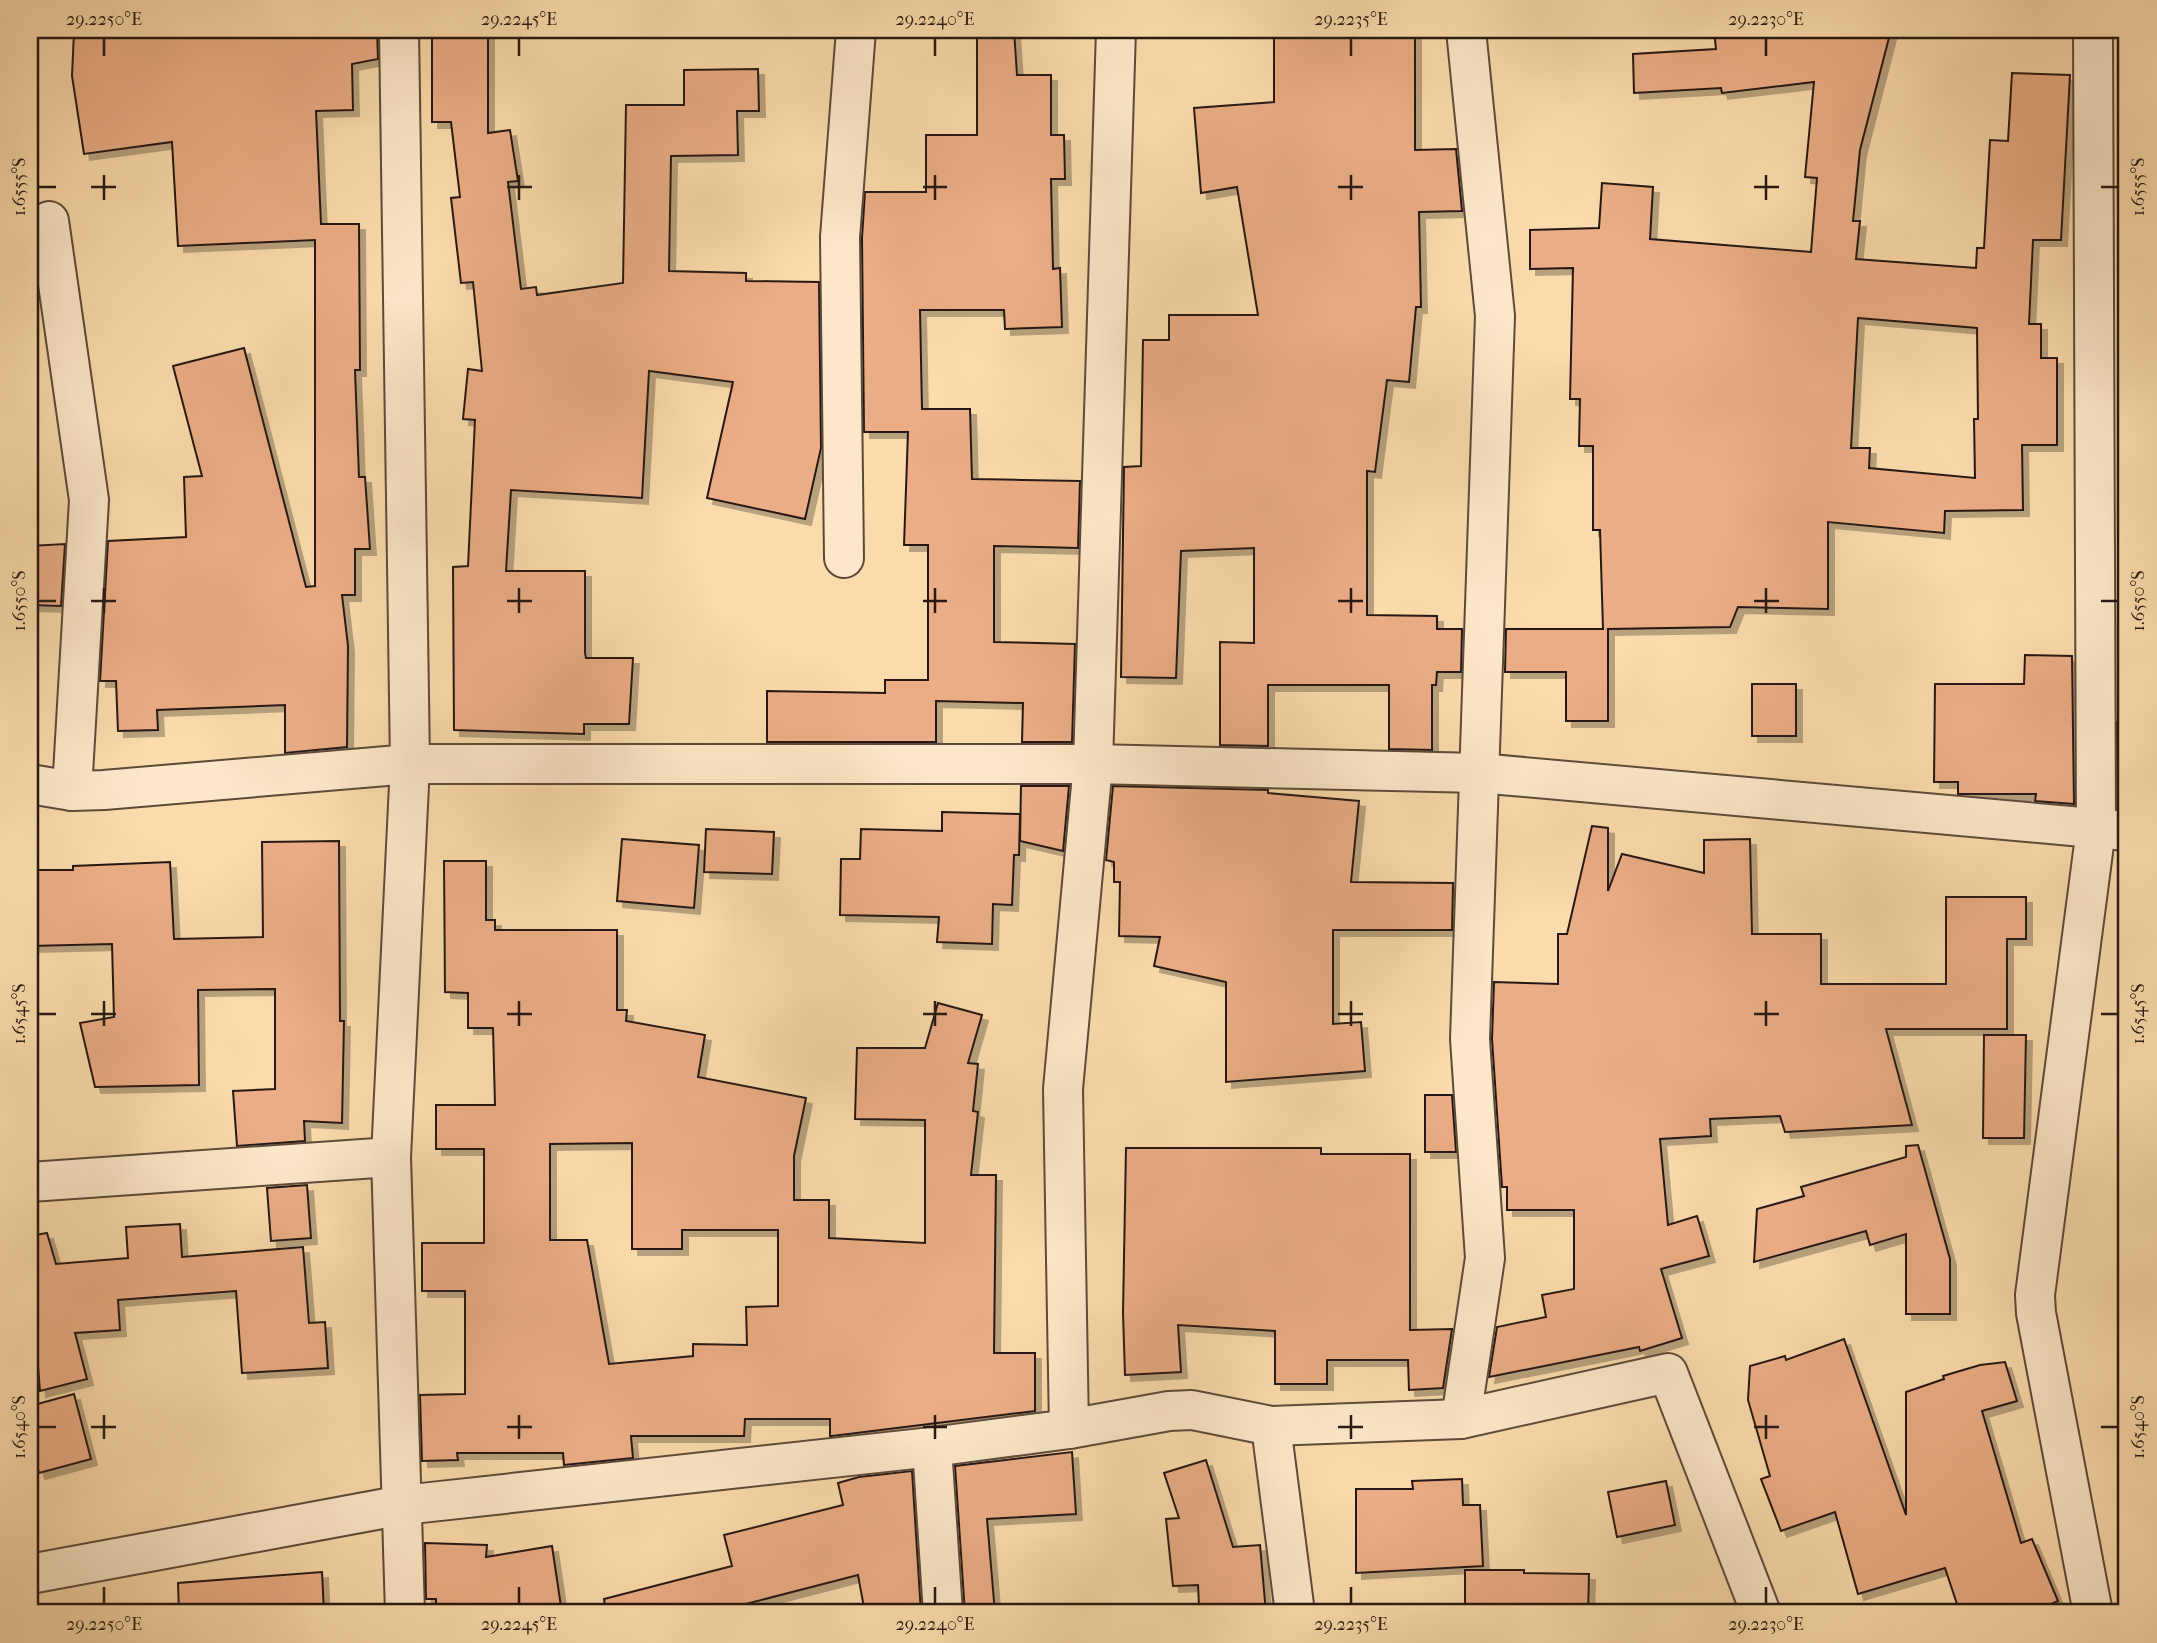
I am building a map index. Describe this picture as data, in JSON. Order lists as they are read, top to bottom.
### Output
{
  "coordinates": [
    "29.2250°E",
    "29.2245°E",
    "29.2240°E",
    "29.2235°E",
    "29.2230°E",
    "1.6555°S",
    "1.6550°S",
    "1.6545°S",
    "1.6540°S"
  ]
}
